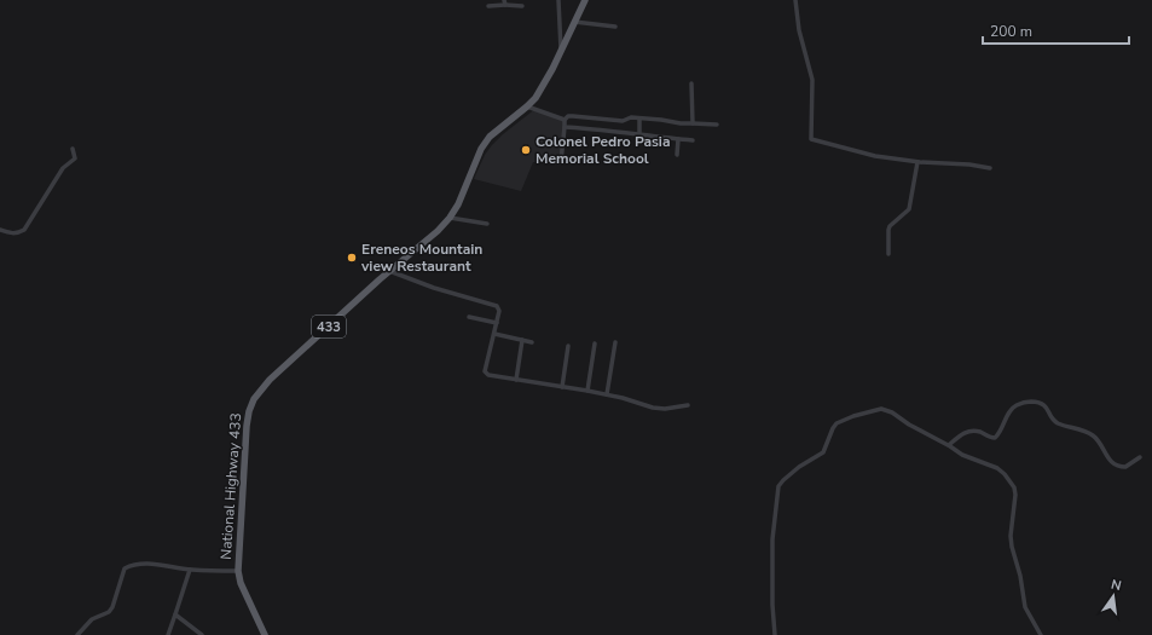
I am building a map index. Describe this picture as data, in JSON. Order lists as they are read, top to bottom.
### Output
{
  "streets": {
    "main road": ["433", "National Highway 433"]
  },
  "places": ["Colonel Pedro Pasia Memorial School", "Ereneos Mountain view Restaurant"],
  "scale_bar": "200 m",
  "north": "top"
}
